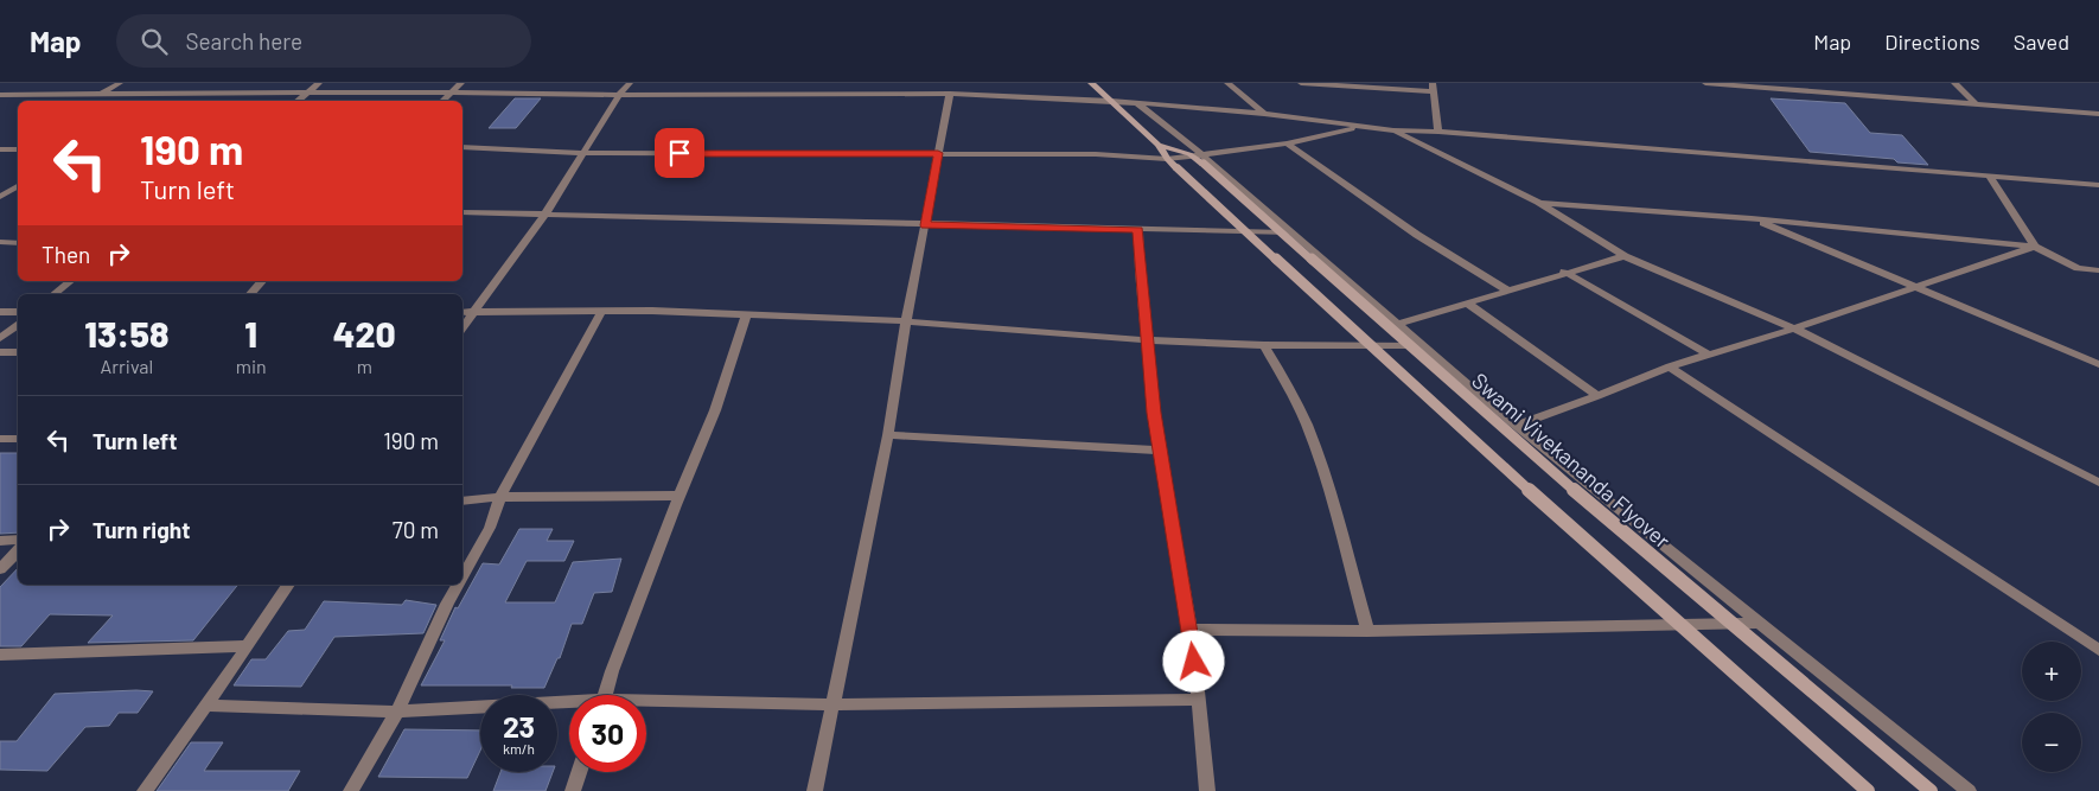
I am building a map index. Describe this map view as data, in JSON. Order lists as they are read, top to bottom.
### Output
{
  "streets": {
    "main road": ["Swami Vivekananda Flyover"]
  },
  "page": {
    "header": "Map",
    "search": "Search here",
    "nav": ["Map", "Directions", "Saved"],
    "turn": ["190 m", "Turn left"],
    "then": "Then",
    "eta": [
      "13:58",
      "Arrival",
      "1",
      "min",
      "420",
      "m"
    ],
    "list": [
      {
        "name": "Turn left",
        "value": "190 m"
      },
      {
        "name": "Turn right",
        "value": "70 m"
      }
    ],
    "map_buttons": ["+", "−"],
    "speed": "23 km/h",
    "limit": "30"
  }
}
